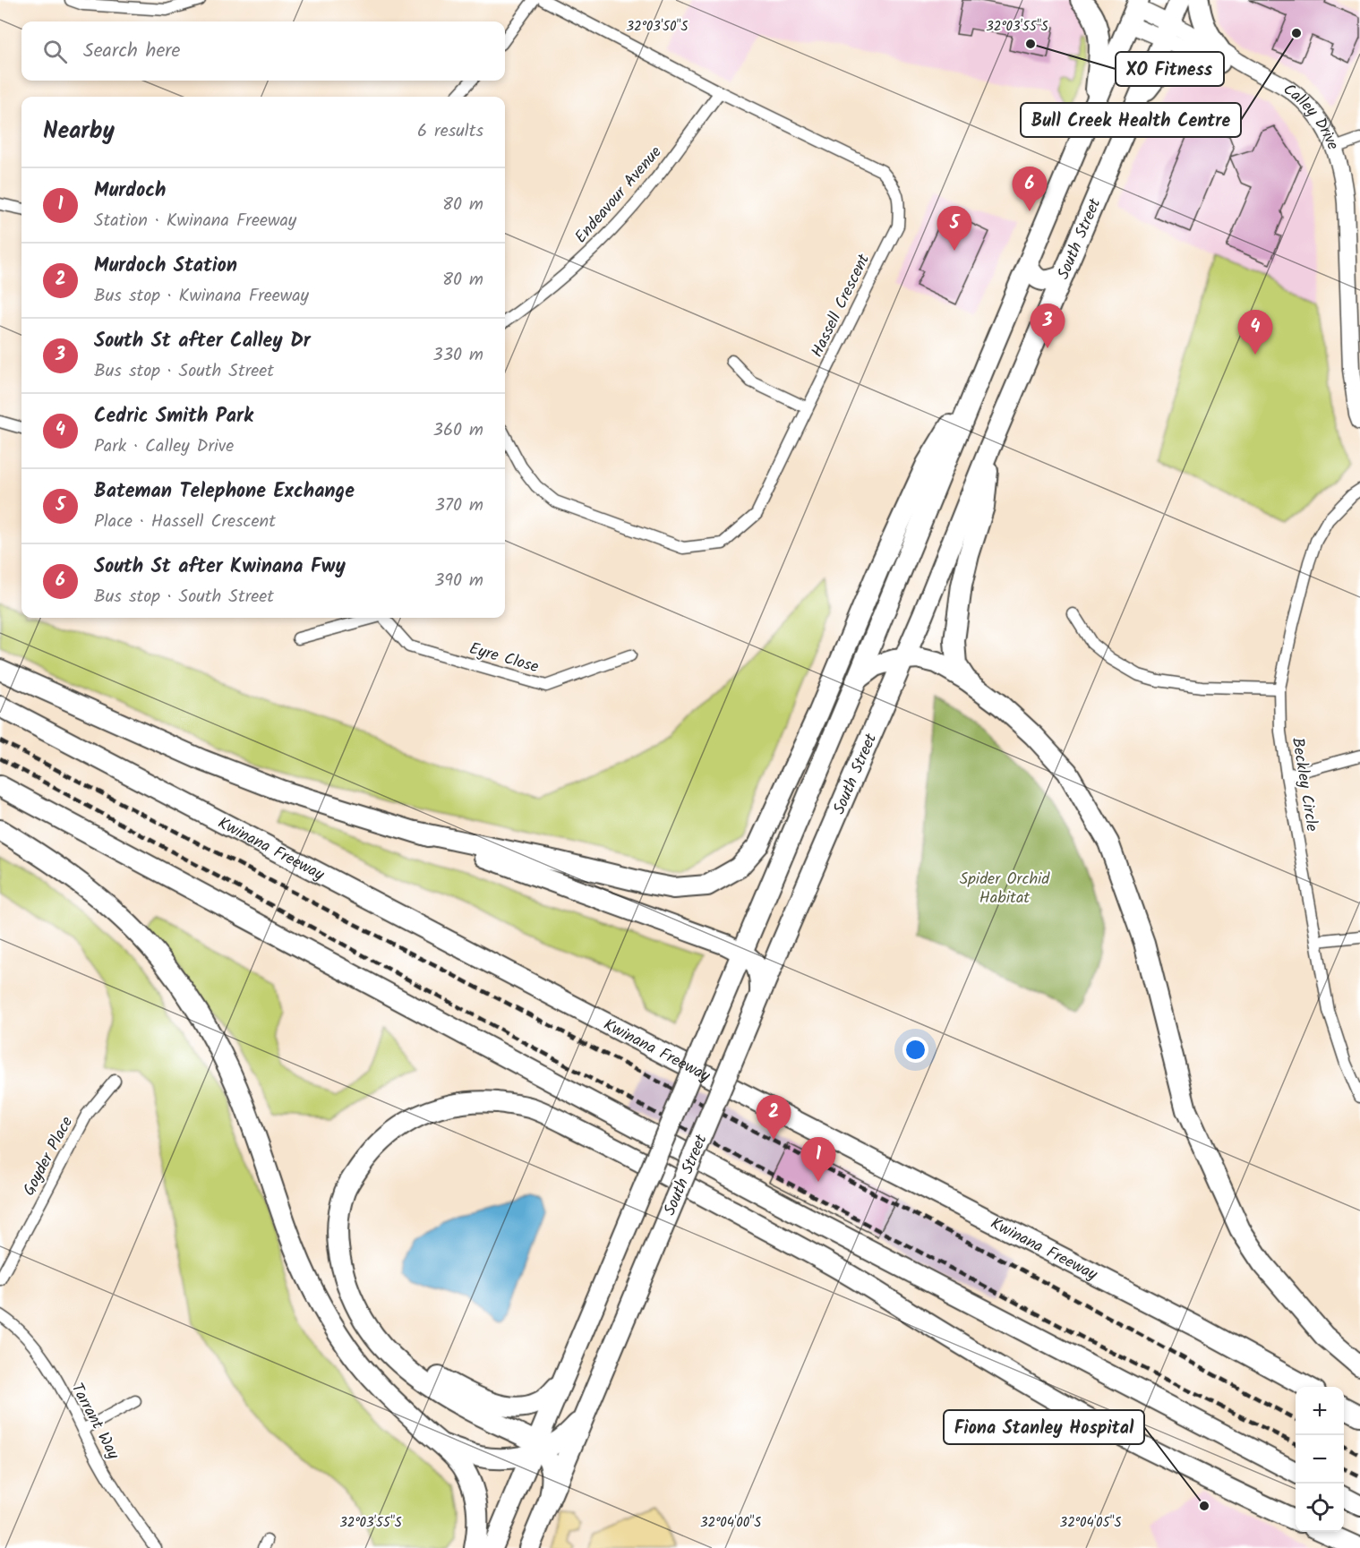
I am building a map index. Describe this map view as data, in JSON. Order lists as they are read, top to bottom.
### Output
{
  "streets": {
    "highway": ["South Street", "Kwinana Freeway"],
    "main road": ["Calley Drive"],
    "street": [
      "Endeavour Avenue",
      "Hassell Crescent",
      "Eyre Close",
      "Beckley Circle",
      "Goyder Place",
      "Tarrant Way"
    ]
  },
  "crossings": [
    ["Calley Drive", "South Street"],
    ["Endeavour Avenue", "Hassell Crescent"]
  ],
  "parks": ["Spider Orchid Habitat"],
  "places": ["Bull Creek Health Centre", "XO Fitness", "Fiona Stanley Hospital"],
  "page": {
    "search": "Search here",
    "heading": ["Nearby", "6 results"],
    "pins": [
      "6",
      "5",
      "3",
      "4",
      "2",
      "1"
    ],
    "list": [
      {
        "mark": "1",
        "name": "Murdoch",
        "note": "Station · Kwinana Freeway",
        "value": "80 m"
      },
      {
        "mark": "2",
        "name": "Murdoch Station",
        "note": "Bus stop · Kwinana Freeway",
        "value": "80 m"
      },
      {
        "mark": "3",
        "name": "South St after Calley Dr",
        "note": "Bus stop · South Street",
        "value": "330 m"
      },
      {
        "mark": "4",
        "name": "Cedric Smith Park",
        "note": "Park · Calley Drive",
        "value": "360 m"
      },
      {
        "mark": "5",
        "name": "Bateman Telephone Exchange",
        "note": "Place · Hassell Crescent",
        "value": "370 m"
      },
      {
        "mark": "6",
        "name": "South St after Kwinana Fwy",
        "note": "Bus stop · South Street",
        "value": "390 m"
      }
    ],
    "map_buttons": ["+", "−"]
  },
  "coordinates": [
    "32°03'50\"S",
    "32°03'55\"S",
    "32°04'00\"S",
    "32°04'05\"S"
  ]
}
